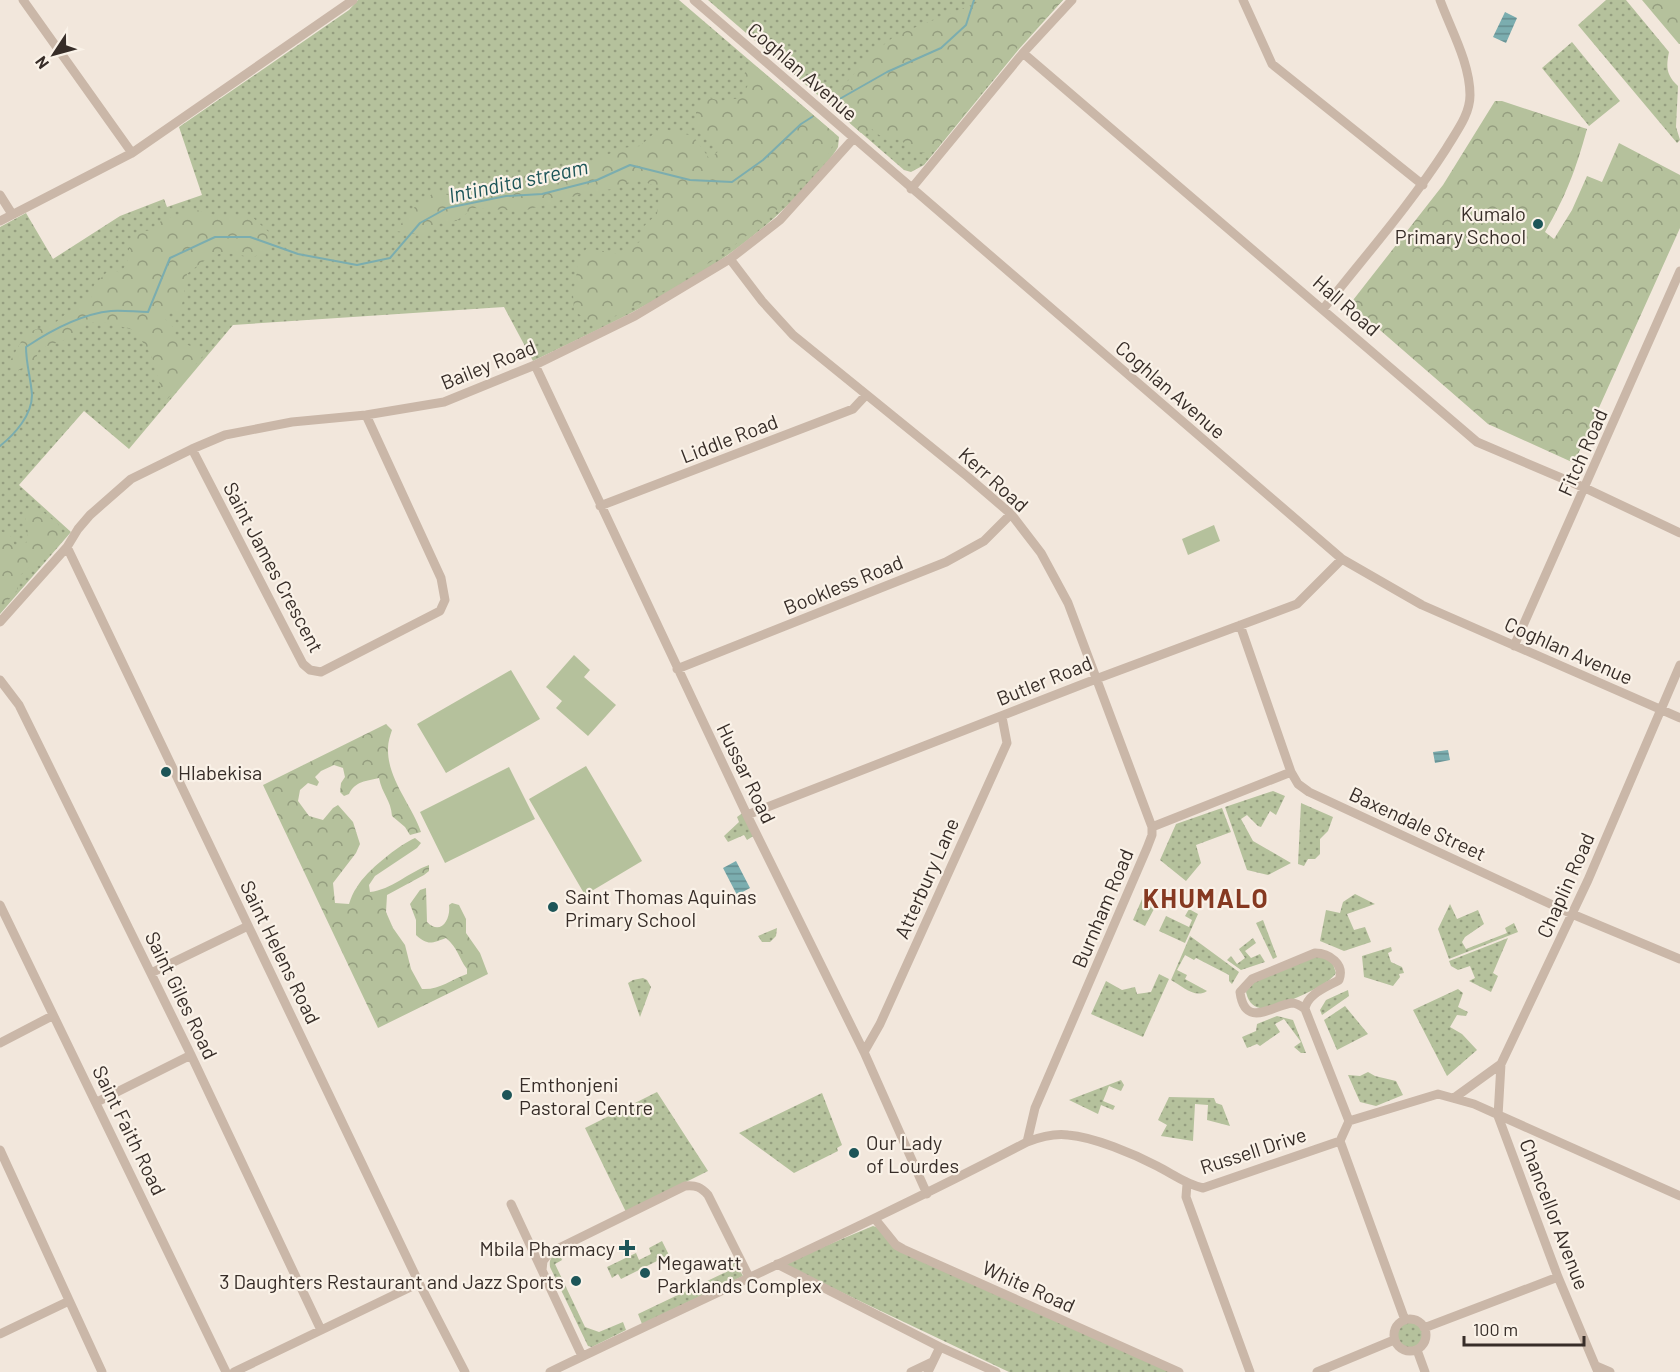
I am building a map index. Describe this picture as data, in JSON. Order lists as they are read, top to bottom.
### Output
{
  "streets": {
    "street": [
      "Coghlan Avenue",
      "Hall Road",
      "Bailey Road",
      "Liddle Road",
      "Fitch Road",
      "Kerr Road",
      "Saint James Crescent",
      "Bookless Road",
      "Butler Road",
      "Hussar Road",
      "Baxendale Street",
      "Atterbury Lane",
      "Chaplin Road",
      "Burnham Road",
      "Saint Helens Road",
      "Saint Giles Road",
      "Saint Faith Road",
      "Russell Drive",
      "Chancellor Avenue",
      "White Road"
    ]
  },
  "crossings": [
    ["Coghlan Avenue", "Bailey Road"],
    ["Coghlan Avenue", "Fitch Road"],
    ["Coghlan Avenue", "Butler Road"],
    ["Coghlan Avenue", "Chaplin Road"],
    ["Hall Road", "Fitch Road"],
    ["Bailey Road", "Kerr Road"],
    ["Bailey Road", "Saint James Crescent"],
    ["Bailey Road", "Hussar Road"],
    ["Bailey Road", "Saint Helens Road"],
    ["Liddle Road", "Kerr Road"],
    ["Liddle Road", "Hussar Road"],
    ["Kerr Road", "Bookless Road"],
    ["Kerr Road", "Butler Road"],
    ["Kerr Road", "Burnham Road"],
    ["Bookless Road", "Hussar Road"],
    ["Butler Road", "Hussar Road"],
    ["Butler Road", "Baxendale Street"],
    ["Butler Road", "Atterbury Lane"],
    ["Hussar Road", "Atterbury Lane"],
    ["Hussar Road", "Russell Drive"],
    ["Baxendale Street", "Chaplin Road"],
    ["Chaplin Road", "Chancellor Avenue"],
    ["Burnham Road", "Russell Drive"],
    ["Russell Drive", "White Road"]
  ],
  "districts": ["KHUMALO"],
  "water": ["Intindita stream"],
  "places": {
    "other": [
      "Kumalo Primary School",
      "Hlabekisa",
      "Saint Thomas Aquinas Primary School",
      "Emthonjeni Pastoral Centre",
      "Our Lady of Lourdes",
      "Megawatt Parklands Complex",
      "3 Daughters Restaurant and Jazz Sports"
    ],
    "health": ["Mbila Pharmacy"]
  },
  "scale_bar": "100 m",
  "north": "bottom left"
}
